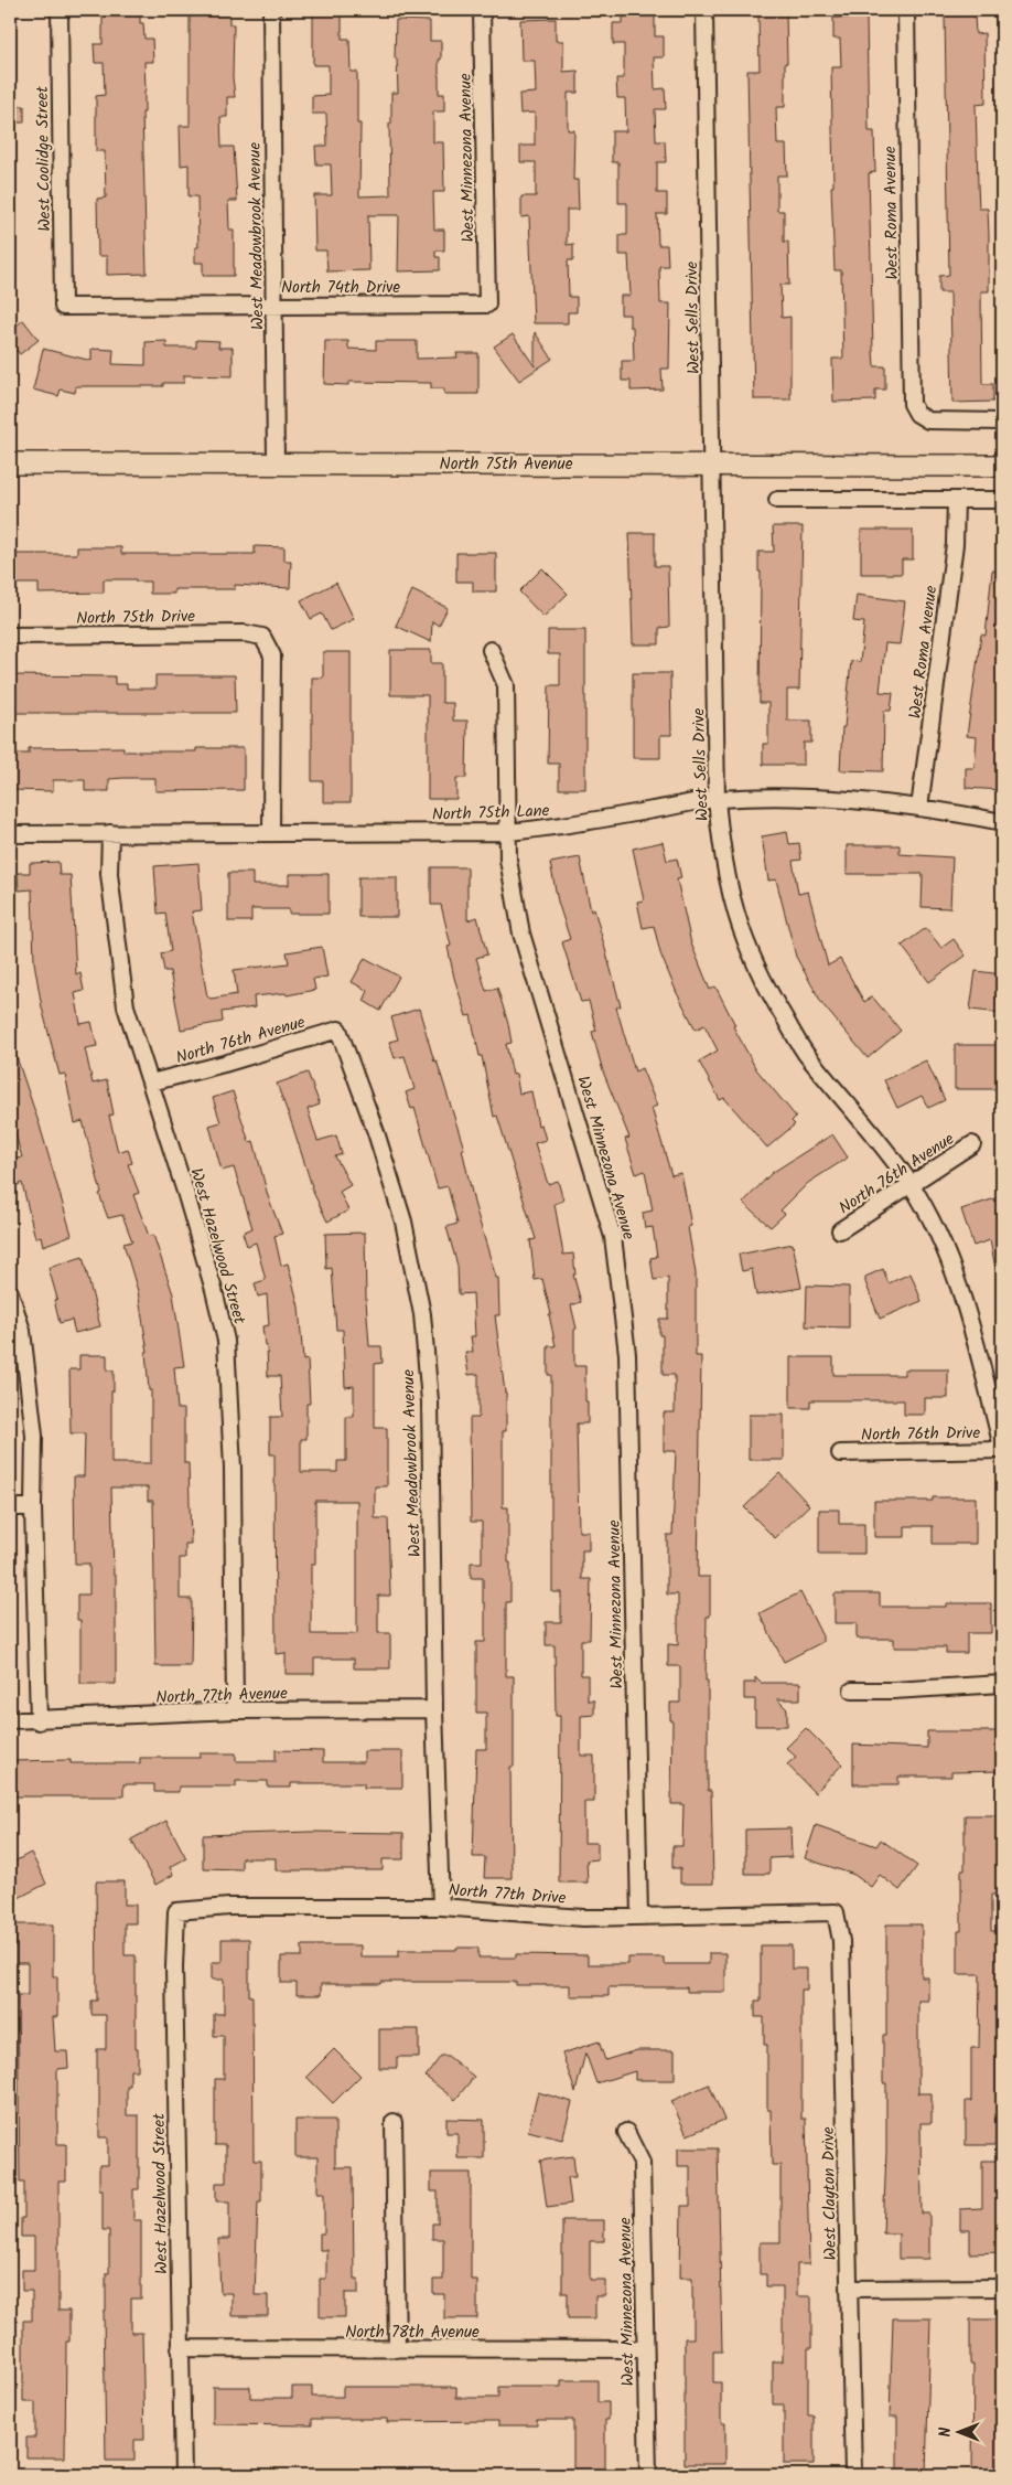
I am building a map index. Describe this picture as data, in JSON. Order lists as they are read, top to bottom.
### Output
{
  "streets": {
    "main road": ["North 75th Avenue"],
    "street": [
      "West Minnezona Avenue",
      "West Coolidge Street",
      "West Roma Avenue",
      "West Meadowbrook Avenue",
      "North 74th Drive",
      "West Sells Drive",
      "North 75th Drive",
      "North 75th Lane",
      "North 76th Avenue",
      "West Hazelwood Street",
      "North 76th Drive",
      "North 77th Avenue",
      "North 77th Drive",
      "West Clayton Drive",
      "North 78th Avenue"
    ]
  },
  "crossings": [
    ["West Minnezona Avenue", "North 74th Drive"],
    ["West Minnezona Avenue", "North 75th Lane"],
    ["West Minnezona Avenue", "North 77th Drive"],
    ["West Minnezona Avenue", "North 78th Avenue"],
    ["West Coolidge Street", "North 74th Drive"],
    ["West Roma Avenue", "North 75th Lane"],
    ["West Meadowbrook Avenue", "North 74th Drive"],
    ["West Meadowbrook Avenue", "North 75th Avenue"],
    ["West Meadowbrook Avenue", "North 76th Avenue"],
    ["West Meadowbrook Avenue", "North 77th Avenue"],
    ["West Meadowbrook Avenue", "North 77th Drive"],
    ["West Sells Drive", "North 75th Avenue"],
    ["West Sells Drive", "North 75th Lane"],
    ["West Sells Drive", "North 76th Avenue"],
    ["West Sells Drive", "North 76th Drive"],
    ["North 75th Drive", "North 75th Lane"],
    ["North 75th Lane", "West Hazelwood Street"],
    ["North 76th Avenue", "West Hazelwood Street"],
    ["West Hazelwood Street", "North 77th Avenue"],
    ["West Hazelwood Street", "North 77th Drive"],
    ["West Hazelwood Street", "North 78th Avenue"],
    ["North 77th Drive", "West Clayton Drive"]
  ],
  "north": "left"
}
